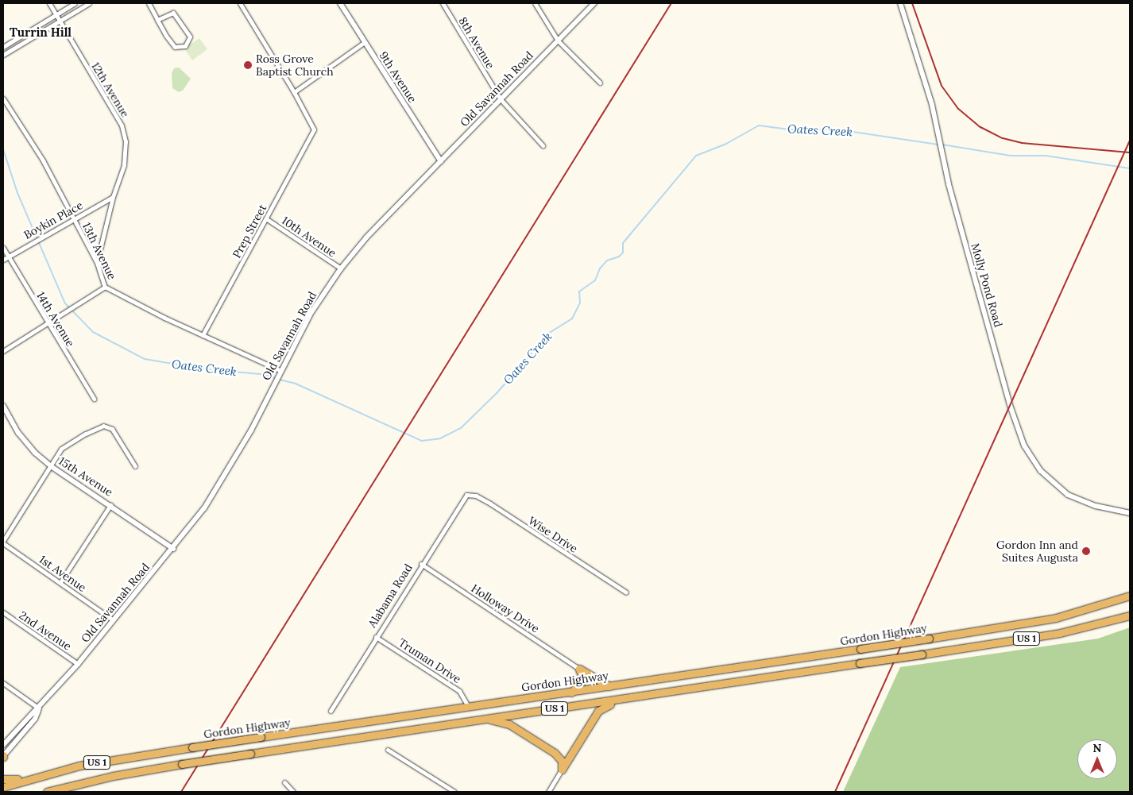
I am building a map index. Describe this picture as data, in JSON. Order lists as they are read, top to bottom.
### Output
{
  "streets": {
    "highway": ["Gordon Highway", "US 1"],
    "street": [
      "8th Avenue",
      "9th Avenue",
      "Old Savannah Road",
      "12th Avenue",
      "Boykin Place",
      "Prep Street",
      "10th Avenue",
      "13th Avenue",
      "Molly Pond Road",
      "14th Avenue",
      "15th Avenue",
      "Wise Drive",
      "1st Avenue",
      "Alabama Road",
      "Holloway Drive",
      "2nd Avenue",
      "Truman Drive"
    ]
  },
  "crossings": [
    ["8th Avenue", "Old Savannah Road"],
    ["9th Avenue", "Old Savannah Road"],
    ["Old Savannah Road", "10th Avenue"],
    ["Old Savannah Road", "13th Avenue"],
    ["Old Savannah Road", "15th Avenue"],
    ["Old Savannah Road", "1st Avenue"],
    ["Old Savannah Road", "2nd Avenue"],
    ["12th Avenue", "Boykin Place"],
    ["12th Avenue", "13th Avenue"],
    ["Boykin Place", "13th Avenue"],
    ["Boykin Place", "14th Avenue"],
    ["Prep Street", "10th Avenue"],
    ["Prep Street", "13th Avenue"],
    ["Wise Drive", "Alabama Road"],
    ["Alabama Road", "Holloway Drive"],
    ["Alabama Road", "Truman Drive"],
    ["Gordon Highway", "Truman Drive"]
  ],
  "districts": ["Turrin Hill"],
  "water": ["Oates Creek"],
  "places": ["Ross Grove Baptist Church", "Gordon Inn and Suites Augusta"],
  "north": "top"
}
